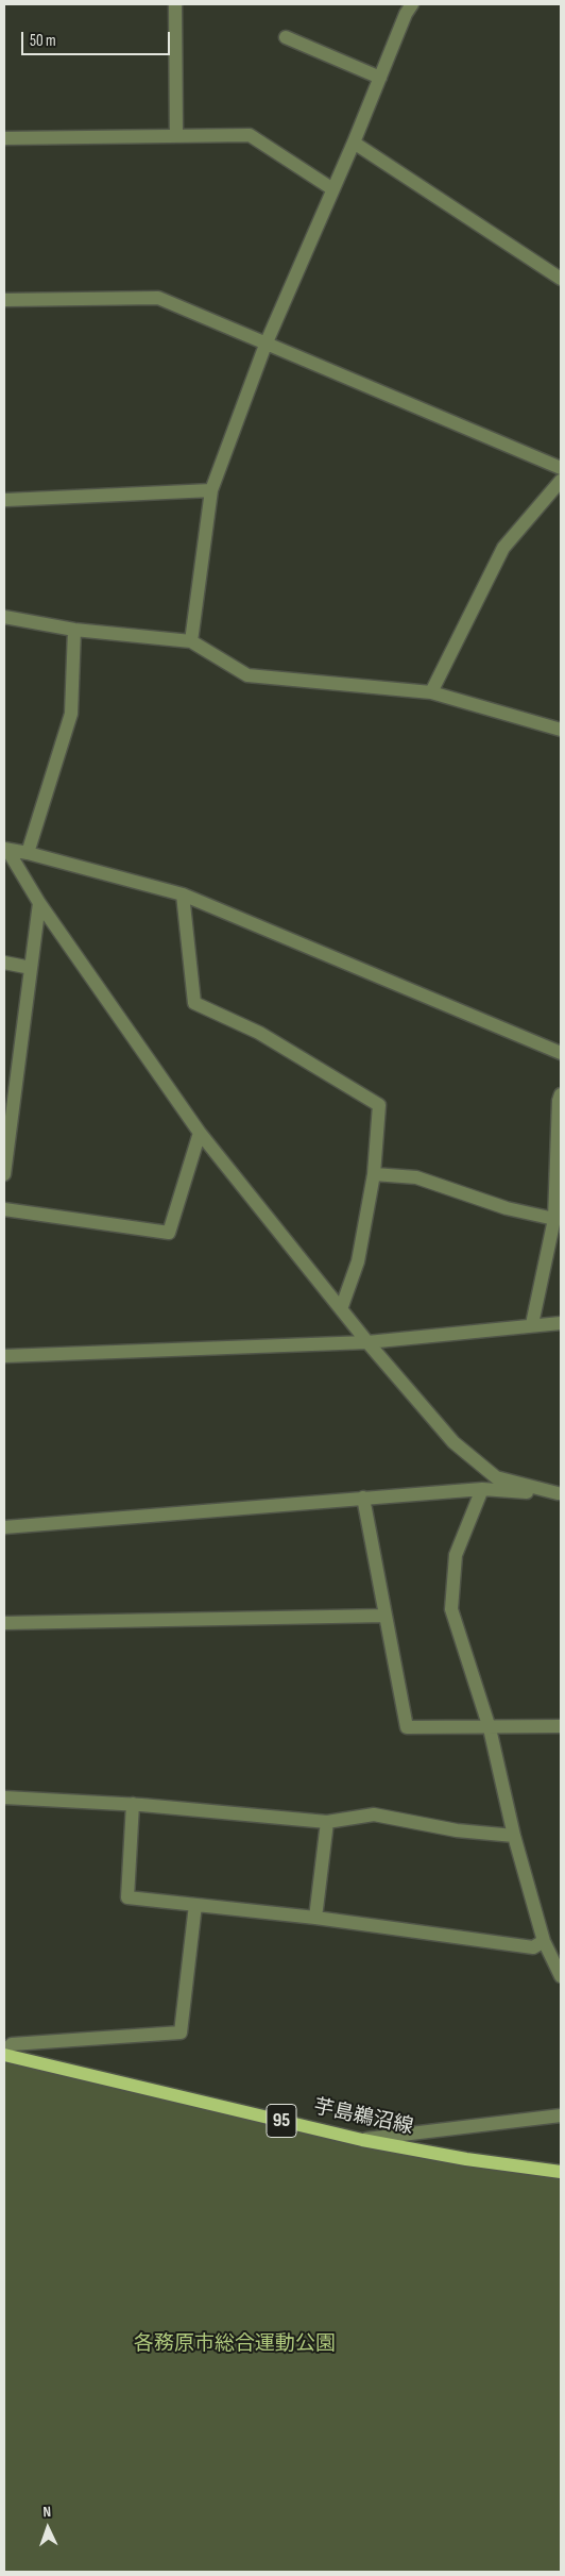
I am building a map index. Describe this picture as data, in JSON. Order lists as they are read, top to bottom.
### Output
{
  "streets": {
    "main road": ["芋島鵜沼線", "95"]
  },
  "parks": ["各務原市総合運動公園"],
  "scale_bar": "50 m",
  "north": "top"
}
